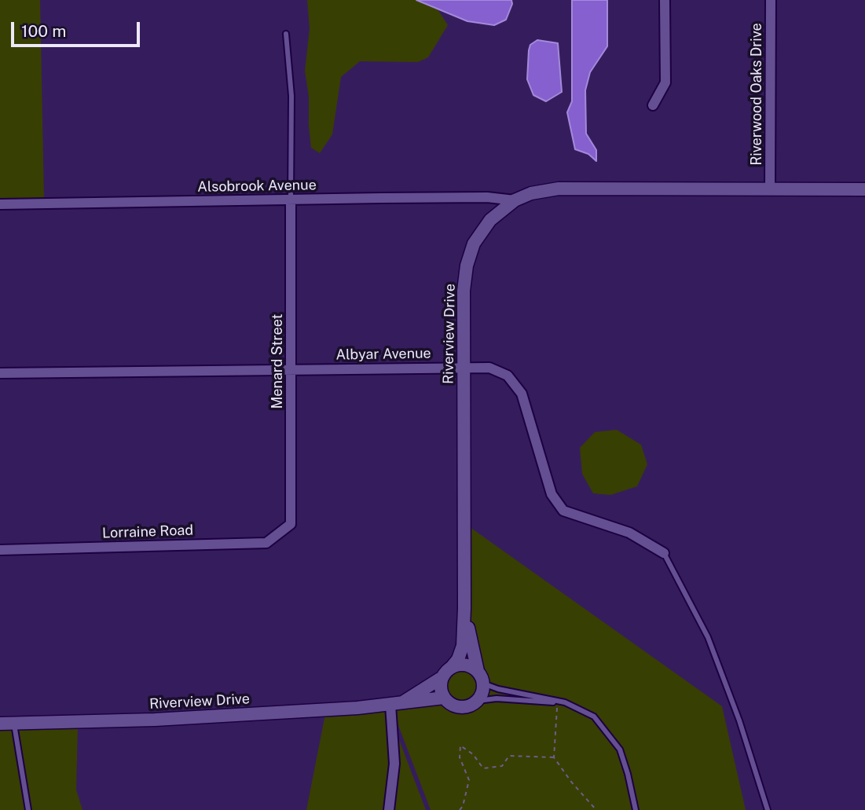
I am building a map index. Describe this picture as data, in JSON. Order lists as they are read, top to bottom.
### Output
{
  "streets": {
    "street": [
      "Riverwood Oaks Drive",
      "Alsobrook Avenue",
      "Riverview Drive",
      "Albyar Avenue",
      "Menard Street",
      "Lorraine Road"
    ]
  },
  "crossings": [
    ["Riverwood Oaks Drive", "Riverview Drive"],
    ["Alsobrook Avenue", "Riverview Drive"],
    ["Alsobrook Avenue", "Menard Street"],
    ["Riverview Drive", "Albyar Avenue"],
    ["Albyar Avenue", "Menard Street"],
    ["Menard Street", "Lorraine Road"]
  ],
  "scale_bar": "100 m"
}
